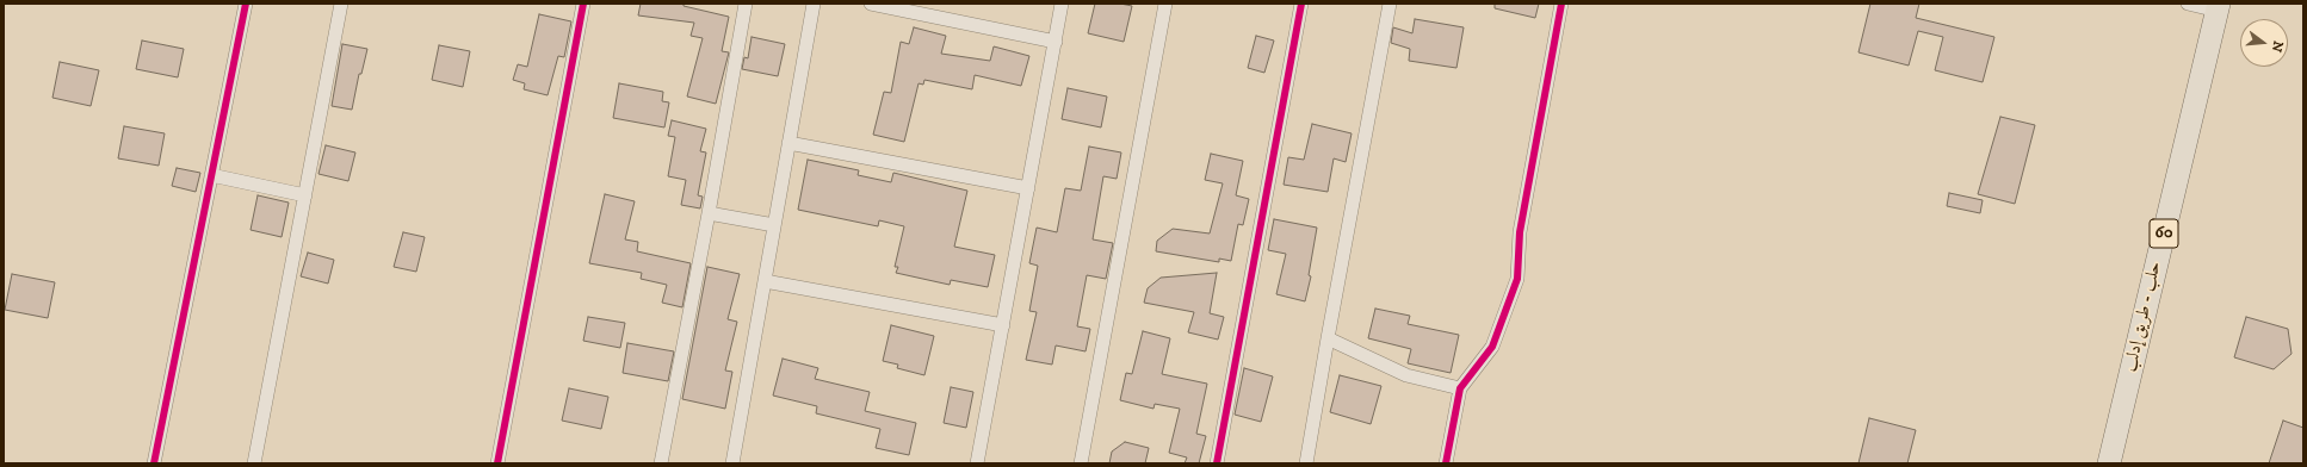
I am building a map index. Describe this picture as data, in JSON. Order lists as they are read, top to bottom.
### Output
{
  "streets": {
    "highway": ["60", "حلب - طريق إدلب"]
  },
  "north": "right"
}
